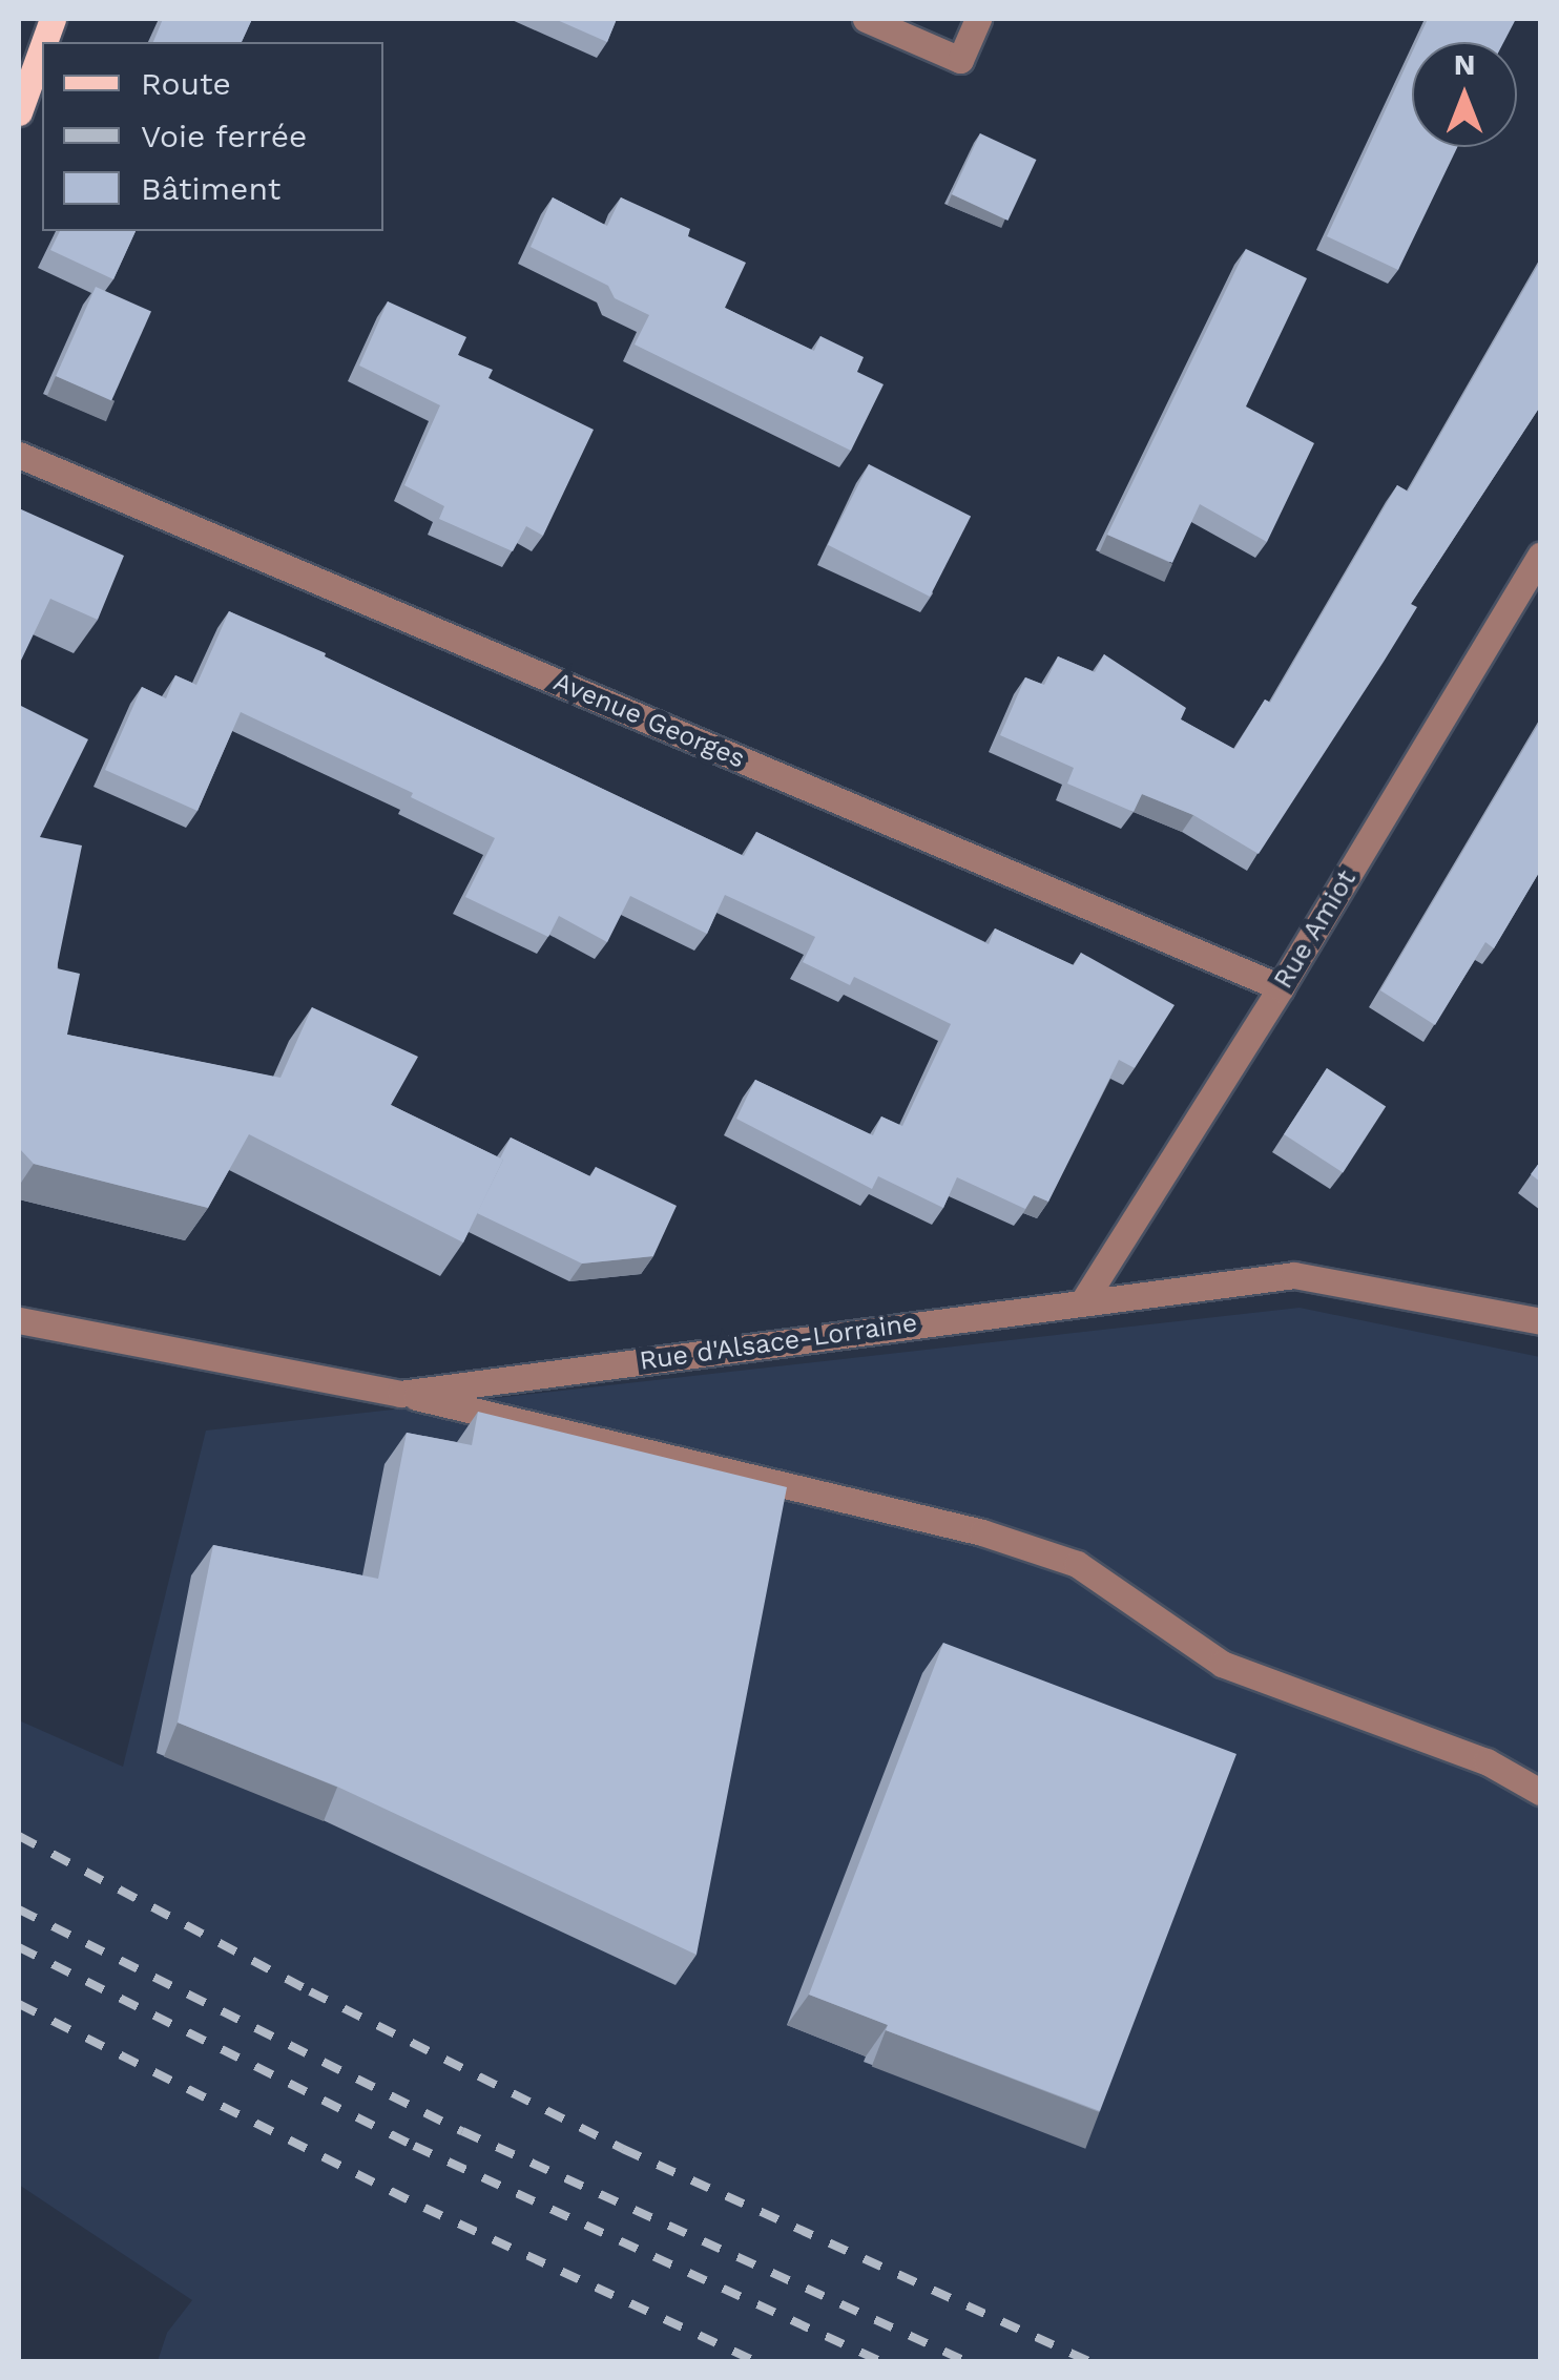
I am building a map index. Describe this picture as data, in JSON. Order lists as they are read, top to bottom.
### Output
{
  "streets": {
    "street": ["Avenue Georges", "Rue Amiot", "Rue d'Alsace-Lorraine"]
  },
  "crossings": [
    ["Avenue Georges", "Rue Amiot"],
    ["Rue Amiot", "Rue d'Alsace-Lorraine"]
  ],
  "legend": ["Route", "Voie ferrée", "Bâtiment"],
  "north": "top"
}
